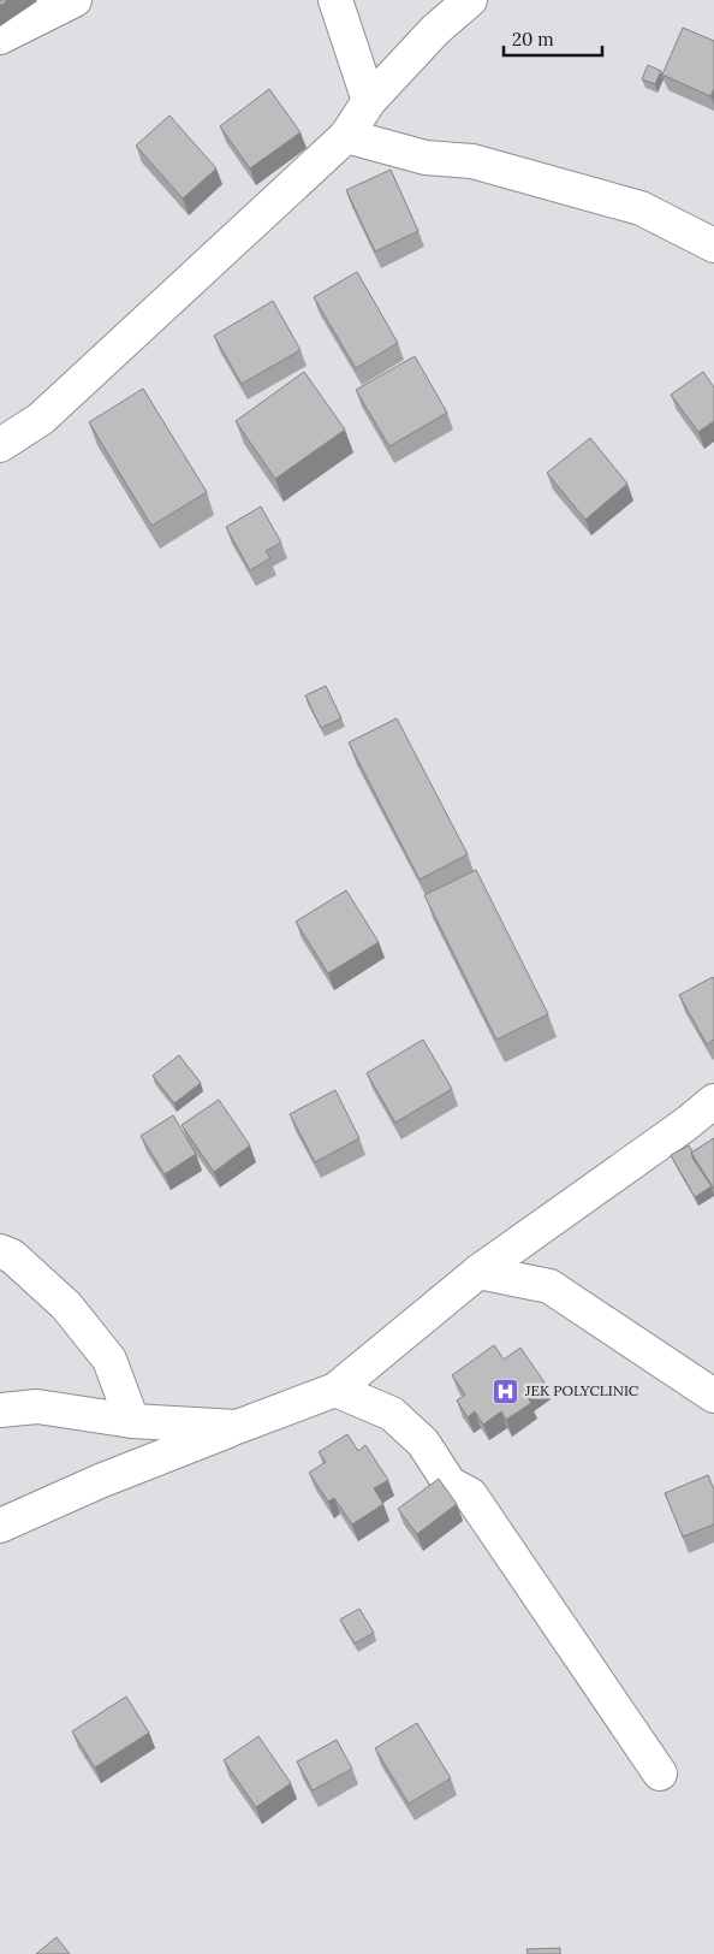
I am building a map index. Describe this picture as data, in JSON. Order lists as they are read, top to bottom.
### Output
{
  "places": {
    "hospital": ["JEK POLYCLINIC"]
  },
  "scale_bar": "20 m"
}
